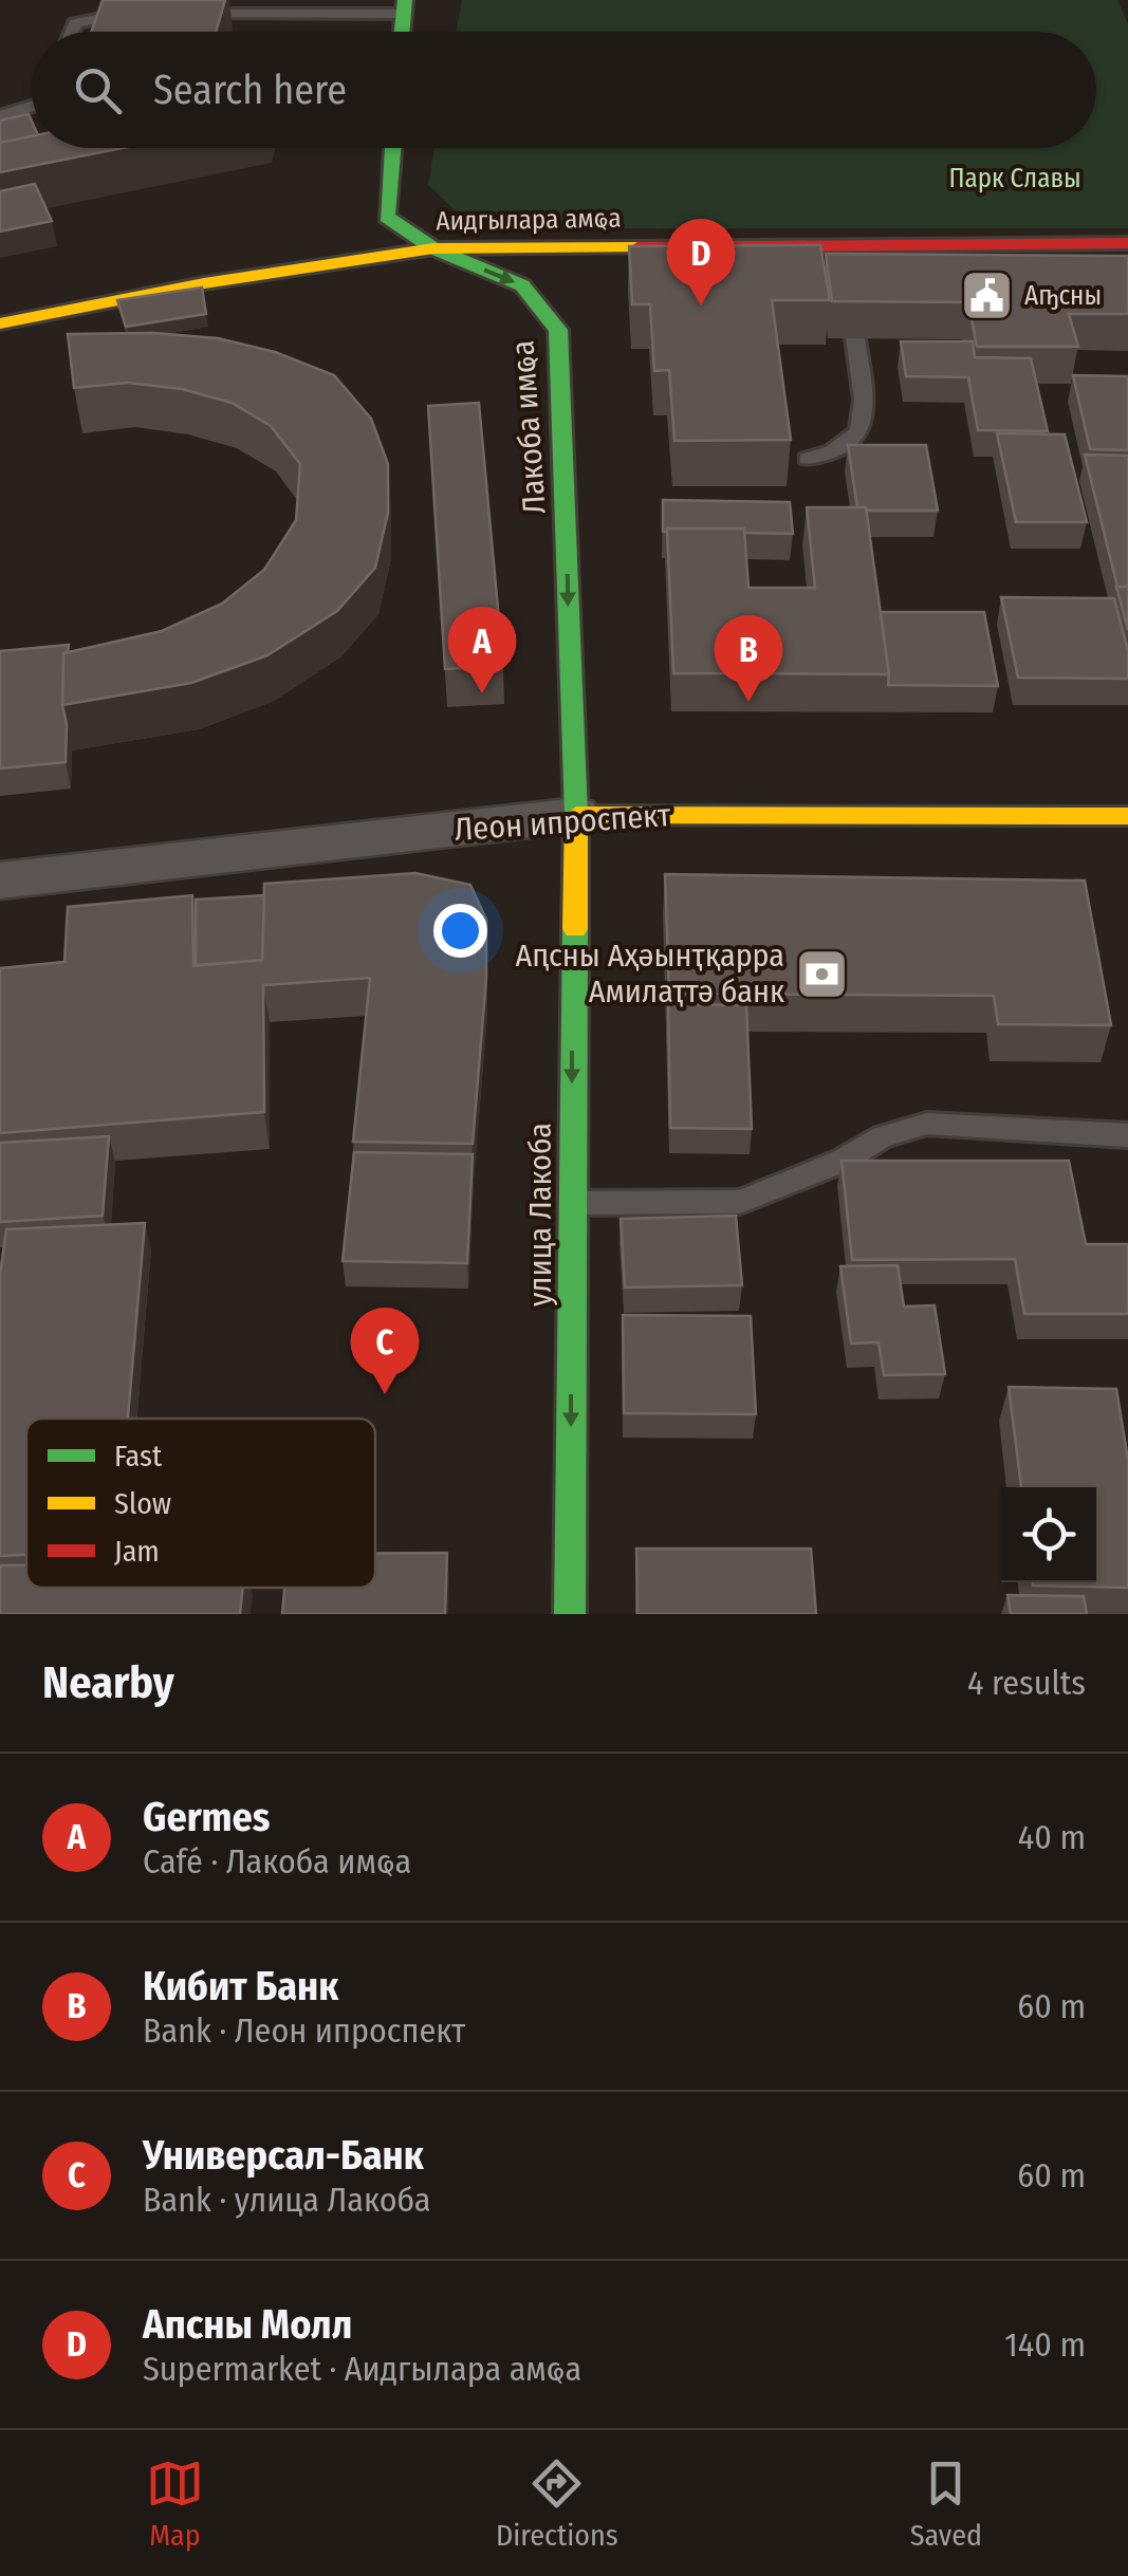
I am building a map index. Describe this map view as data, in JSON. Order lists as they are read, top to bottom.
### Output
{
  "streets": {
    "main road": [
      "Аидгылара амҩа",
      "Лакоба имҩа",
      "Леон ипроспект",
      "улица Лакоба"
    ]
  },
  "crossings": [
    ["Аидгылара амҩа", "Лакоба имҩа"],
    ["Лакоба имҩа", "Леон ипроспект"],
    ["Лакоба имҩа", "улица Лакоба"],
    ["Леон ипроспект", "улица Лакоба"]
  ],
  "one_way": ["Лакоба имҩа", "улица Лакоба"],
  "parks": ["Парк Славы"],
  "places": {
    "public building": ["Аҧсны"],
    "bank": ["Аԥсны Аҳәынҭқарра Амилаҭтә банк"]
  },
  "legend": ["Fast", "Slow", "Jam"],
  "page": {
    "search": "Search here",
    "pins": [
      "D",
      "A",
      "B",
      "C"
    ],
    "heading": ["Nearby", "4 results"],
    "list": [
      {
        "mark": "A",
        "name": "Germes",
        "note": "Café · Лакоба имҩа",
        "value": "40 m"
      },
      {
        "mark": "B",
        "name": "Кибит Банк",
        "note": "Bank · Леон ипроспект",
        "value": "60 m"
      },
      {
        "mark": "C",
        "name": "Универсал-Банк",
        "note": "Bank · улица Лакоба",
        "value": "60 m"
      },
      {
        "mark": "D",
        "name": "Апсны Молл",
        "note": "Supermarket · Аидгылара амҩа",
        "value": "140 m"
      }
    ],
    "nav": ["Map", "Directions", "Saved"]
  }
}
